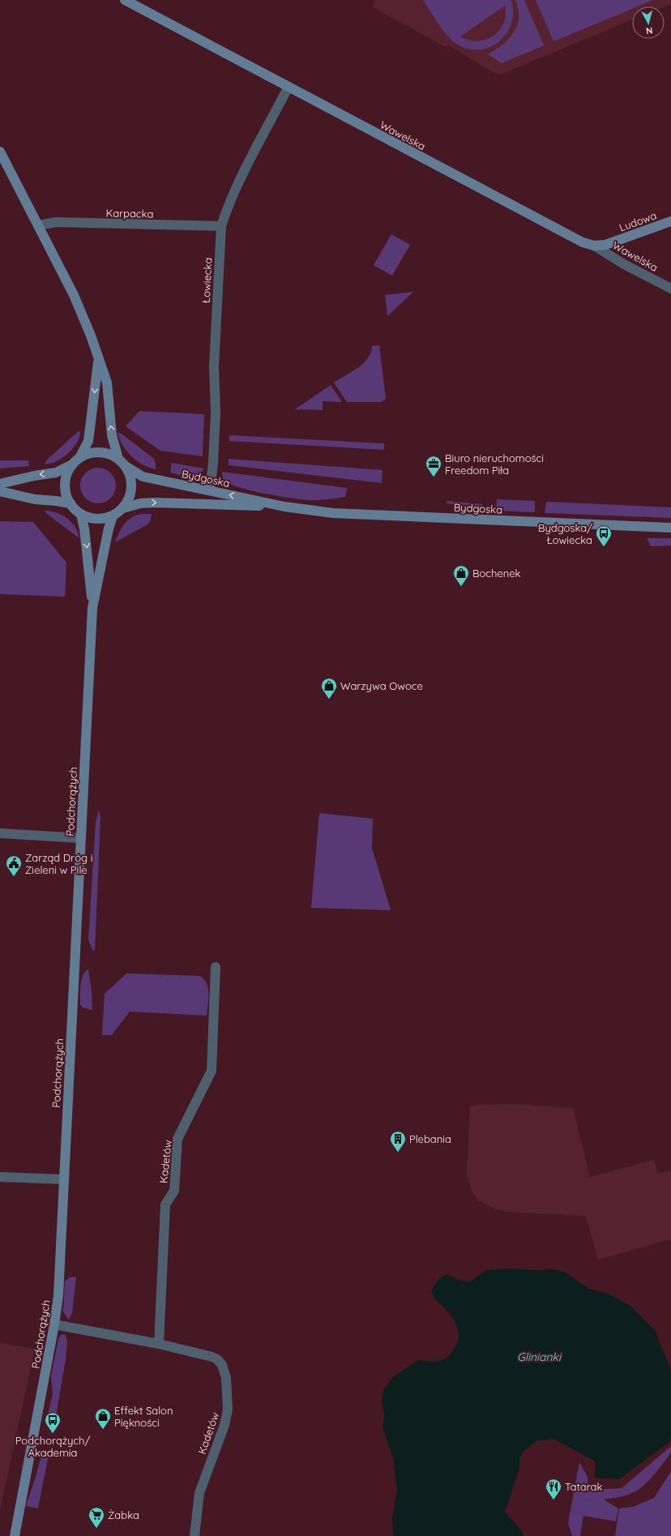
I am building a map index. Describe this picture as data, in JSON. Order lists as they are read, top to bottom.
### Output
{
  "streets": {
    "street": [
      "Wawelska",
      "Karpacka",
      "Ludowa",
      "Łowiecka",
      "Bydgoska",
      "Podchorążych",
      "Kadetów"
    ]
  },
  "crossings": [
    ["Wawelska", "Ludowa"],
    ["Wawelska", "Łowiecka"],
    ["Karpacka", "Łowiecka"],
    ["Łowiecka", "Bydgoska"],
    ["Bydgoska", "Podchorążych"],
    ["Podchorążych", "Kadetów"]
  ],
  "water": ["Glinianki"],
  "places": {
    "office": ["Biuro nieruchomości Freedom Piła"],
    "bus stop": ["Bydgoska/ Łowiecka", "Podchorążych/ Akademia"],
    "shop": ["Bochenek", "Warzywa Owoce", "Effekt Salon Piękności"],
    "public building": ["Zarząd Dróg i Zieleni w Pile"],
    "building": ["Plebania"],
    "restaurant": ["Tatarak"],
    "supermarket": ["Żabka"]
  },
  "north": "bottom"
}
